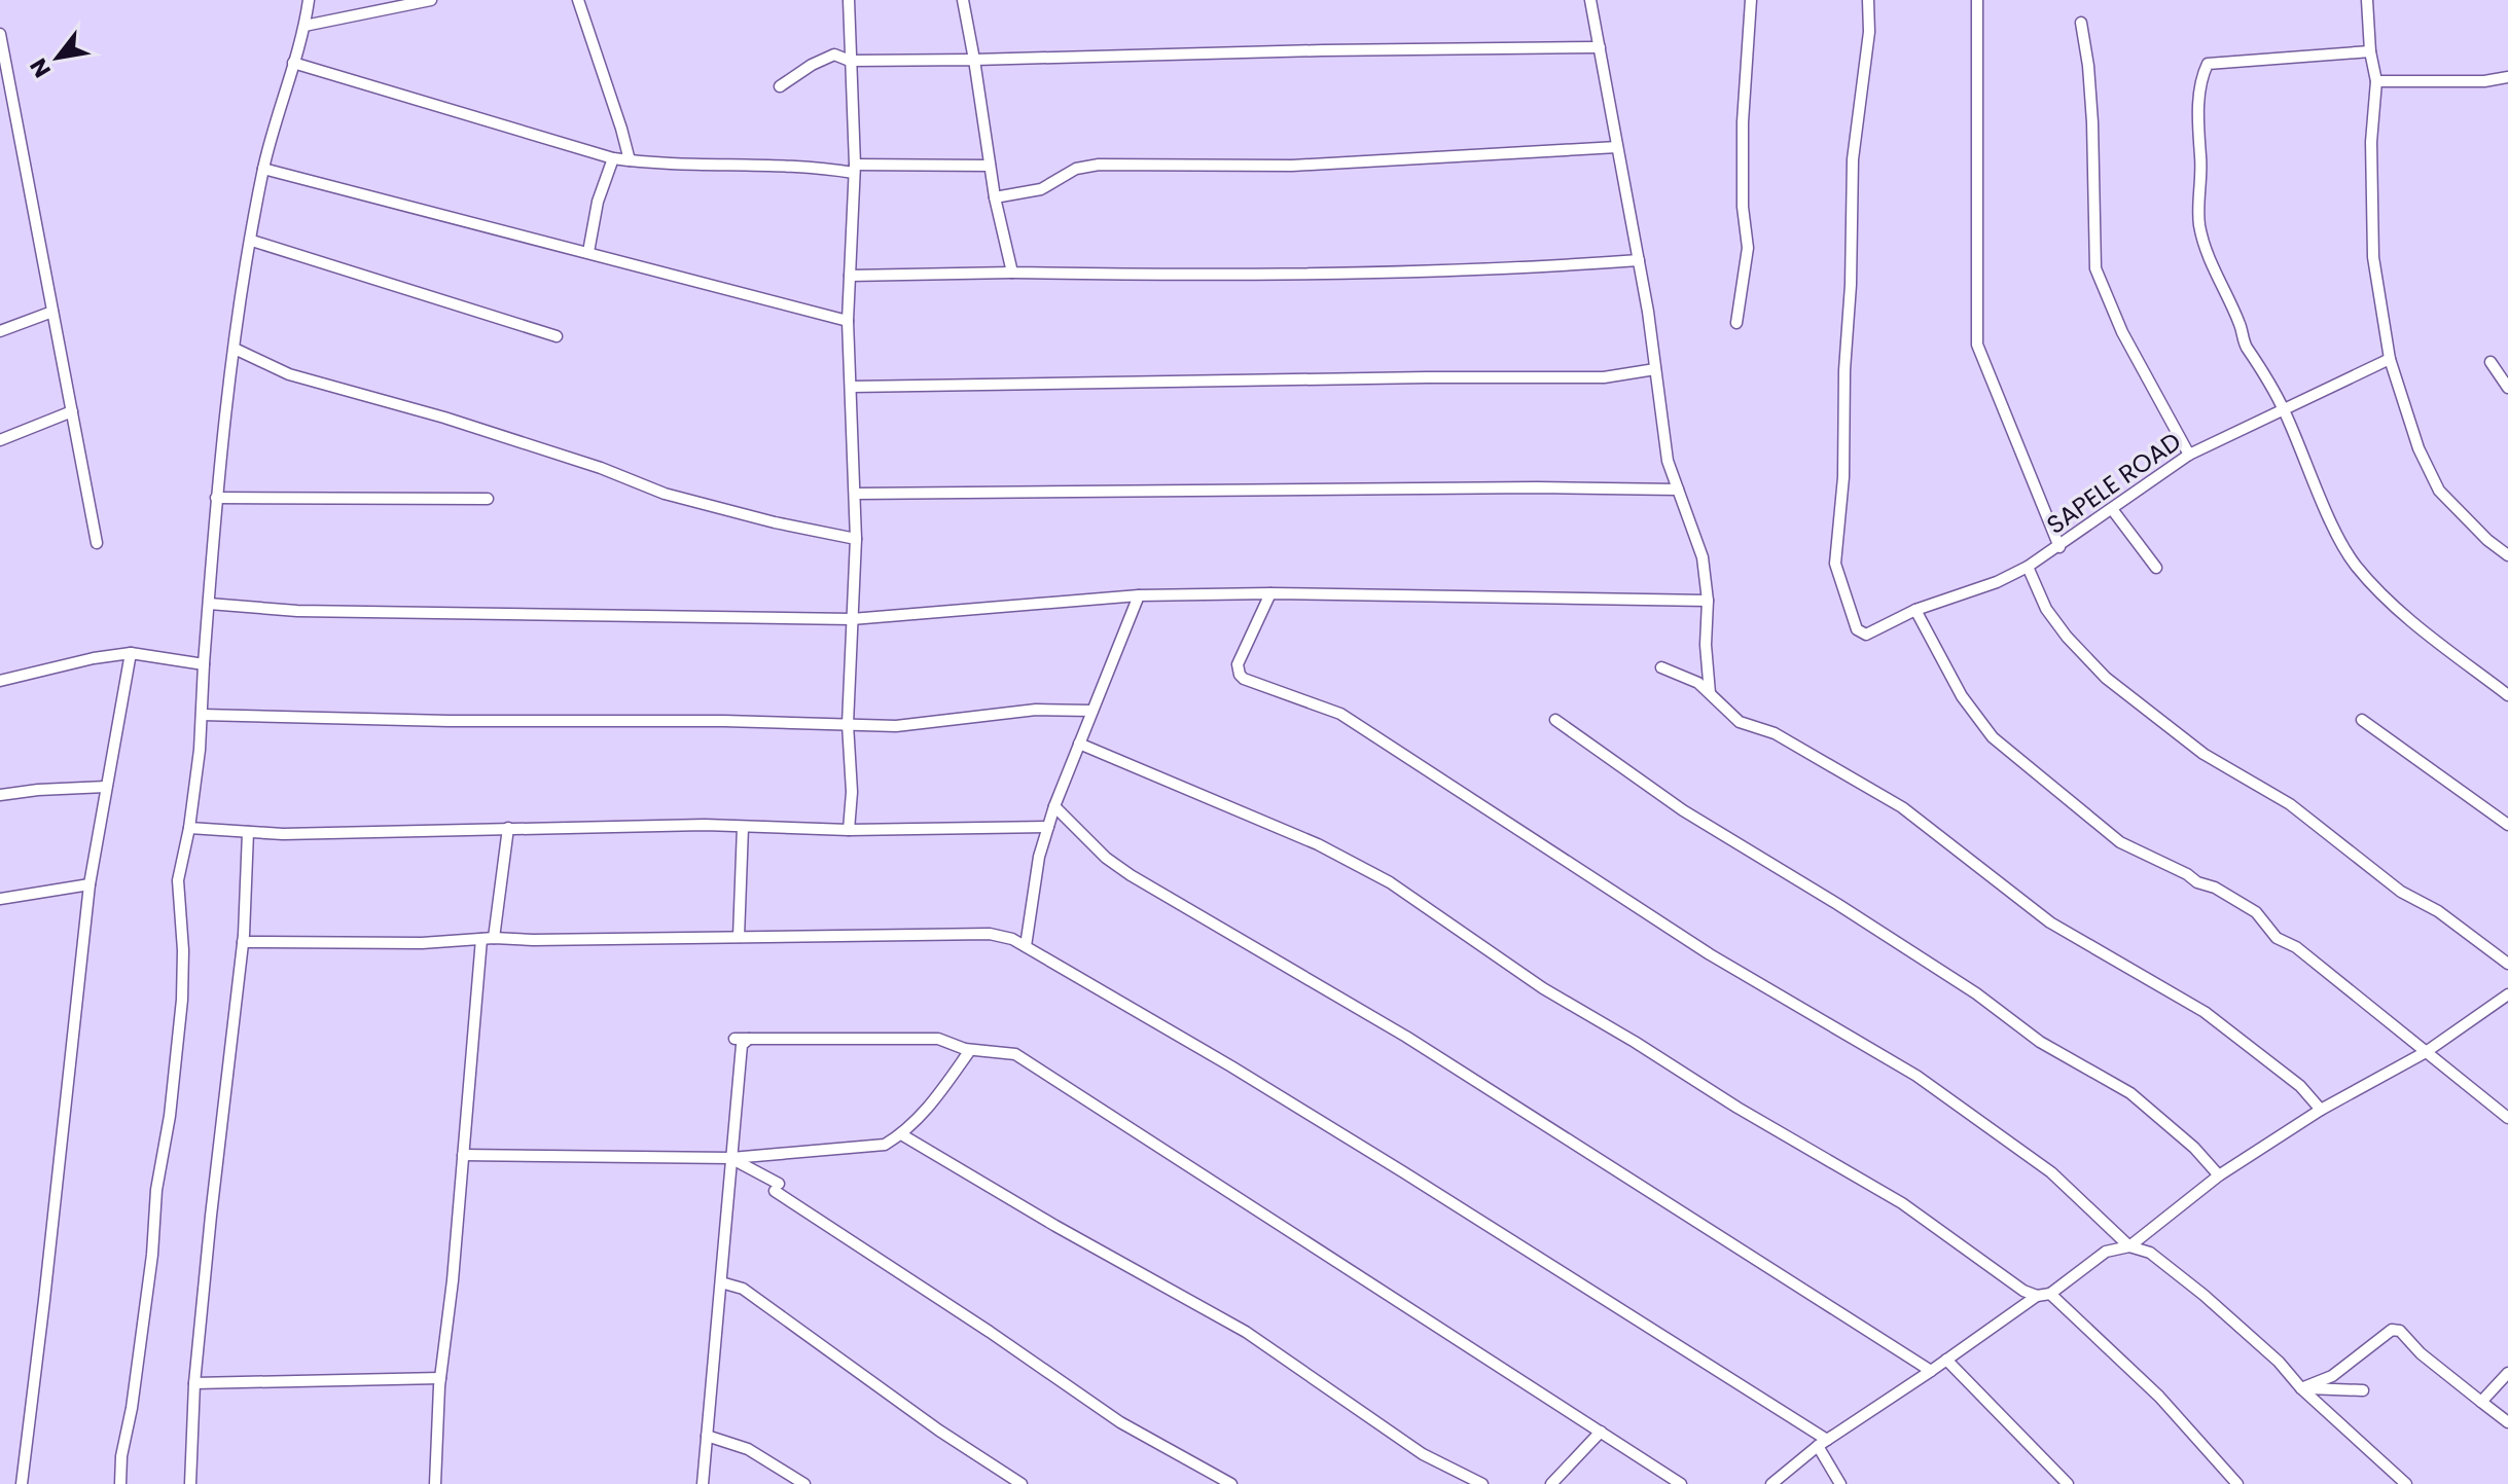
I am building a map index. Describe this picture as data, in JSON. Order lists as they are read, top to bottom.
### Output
{
  "streets": {
    "street": ["SAPELE ROAD"]
  },
  "north": "bottom left"
}
